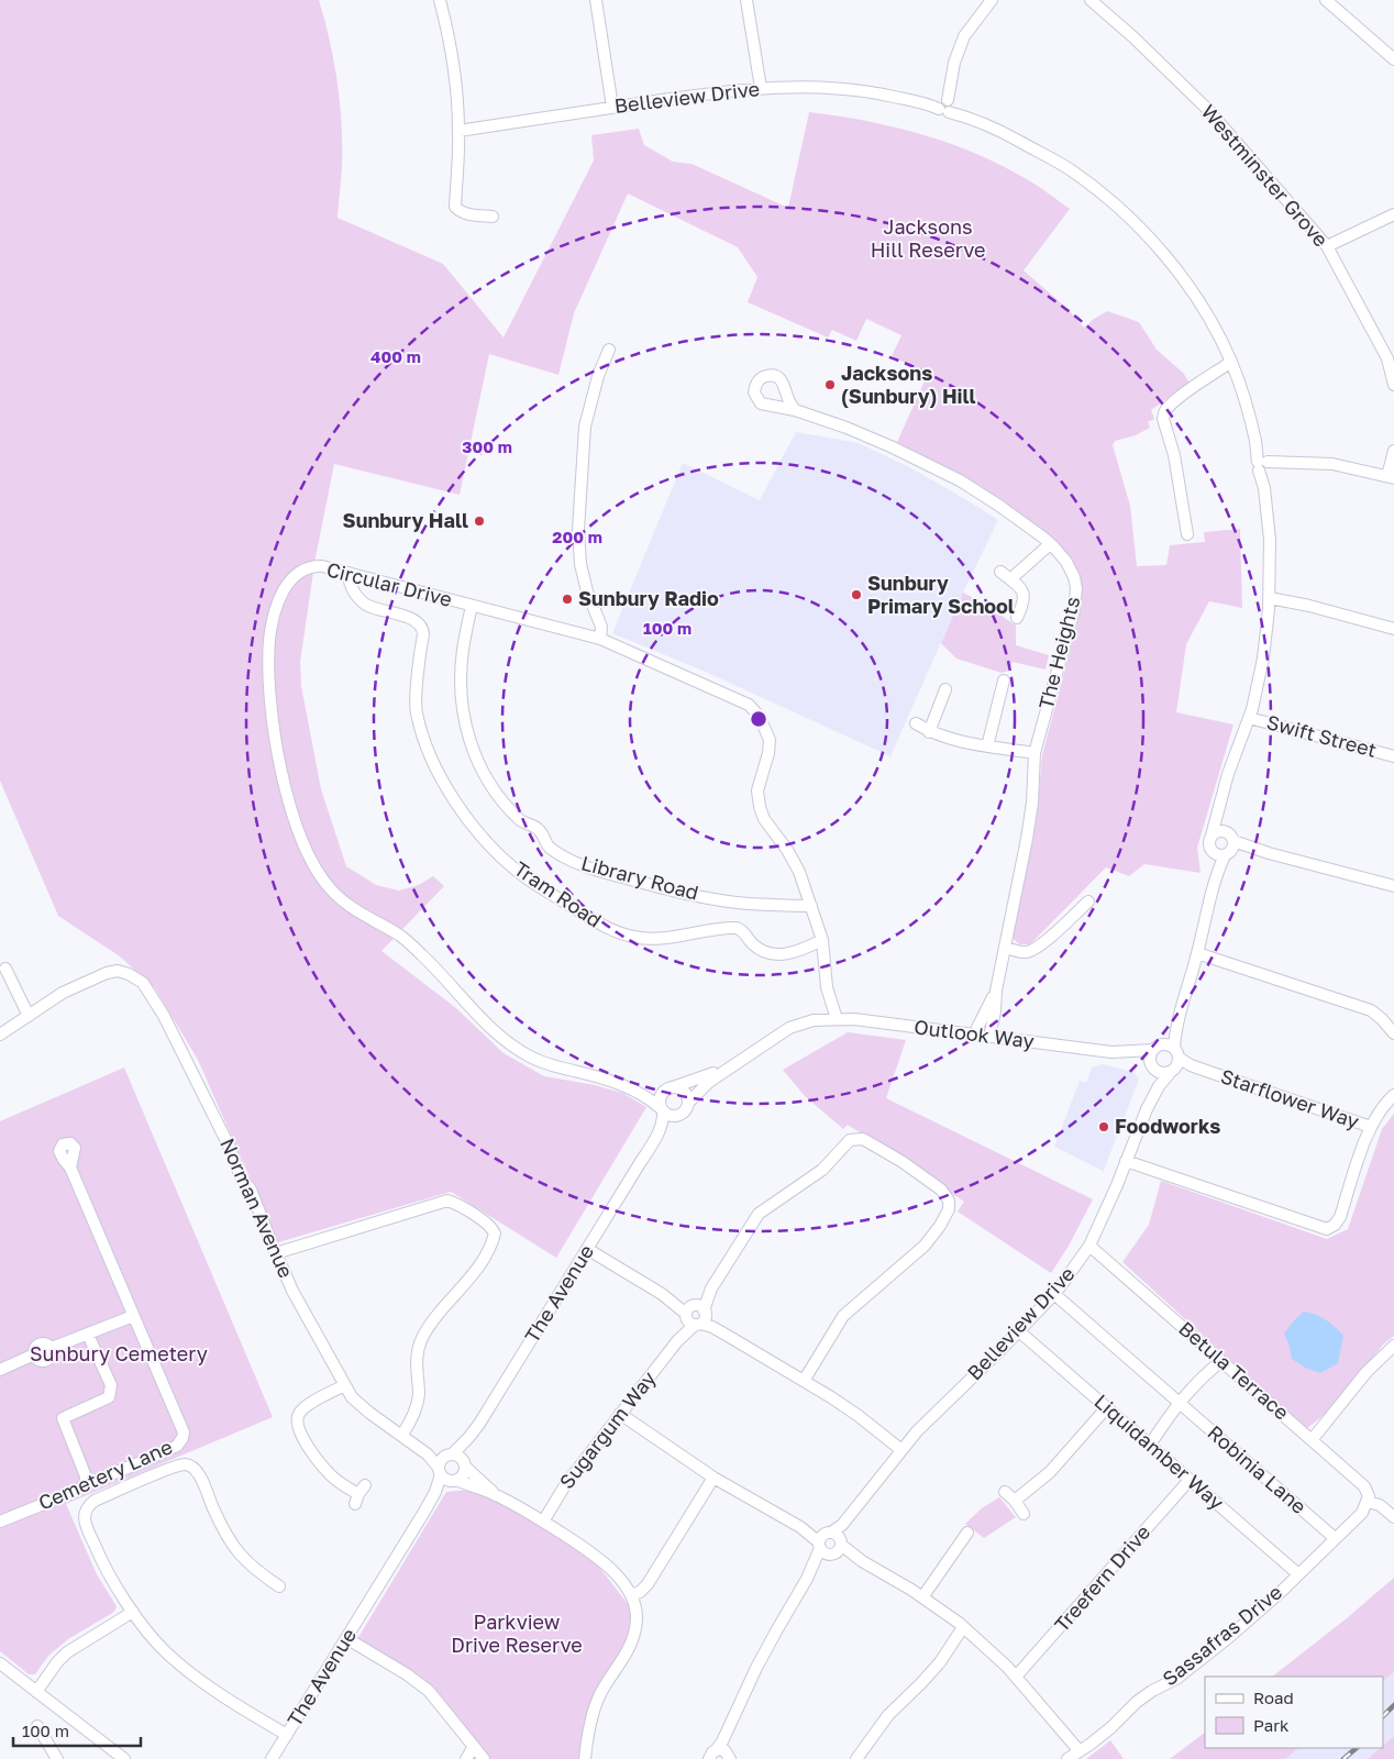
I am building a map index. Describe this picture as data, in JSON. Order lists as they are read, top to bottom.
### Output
{
  "streets": {
    "street": [
      "Belleview Drive",
      "Westminster Grove",
      "Circular Drive",
      "The Heights",
      "Swift Street",
      "Library Road",
      "Tram Road",
      "Outlook Way",
      "Starflower Way",
      "Norman Avenue",
      "The Avenue",
      "Betula Terrace",
      "Sugargum Way",
      "Liquidamber Way",
      "Robinia Lane",
      "Cemetery Lane",
      "Treefern Drive",
      "Sassafras Drive"
    ]
  },
  "crossings": [
    ["Belleview Drive", "Swift Street"],
    ["Belleview Drive", "Outlook Way"],
    ["Belleview Drive", "Starflower Way"],
    ["Belleview Drive", "Betula Terrace"],
    ["Belleview Drive", "Liquidamber Way"],
    ["Belleview Drive", "Robinia Lane"],
    ["Circular Drive", "Library Road"],
    ["Circular Drive", "Tram Road"],
    ["Circular Drive", "Outlook Way"],
    ["Circular Drive", "The Avenue"],
    ["The Heights", "Outlook Way"],
    ["Outlook Way", "Starflower Way"],
    ["Outlook Way", "The Avenue"],
    ["Norman Avenue", "The Avenue"],
    ["Betula Terrace", "Sassafras Drive"],
    ["Liquidamber Way", "Treefern Drive"],
    ["Liquidamber Way", "Sassafras Drive"],
    ["Robinia Lane", "Sassafras Drive"]
  ],
  "parks": ["Jacksons Hill Reserve", "Sunbury Cemetery", "Parkview Drive Reserve"],
  "places": [
    "Jacksons (Sunbury) Hill",
    "Sunbury Hall",
    "Sunbury Primary School",
    "Sunbury Radio",
    "Foodworks"
  ],
  "legend": ["Road", "Park"],
  "scale_bar": "100 m",
  "rings": [
    "400 m",
    "300 m",
    "200 m",
    "100 m"
  ]
}
